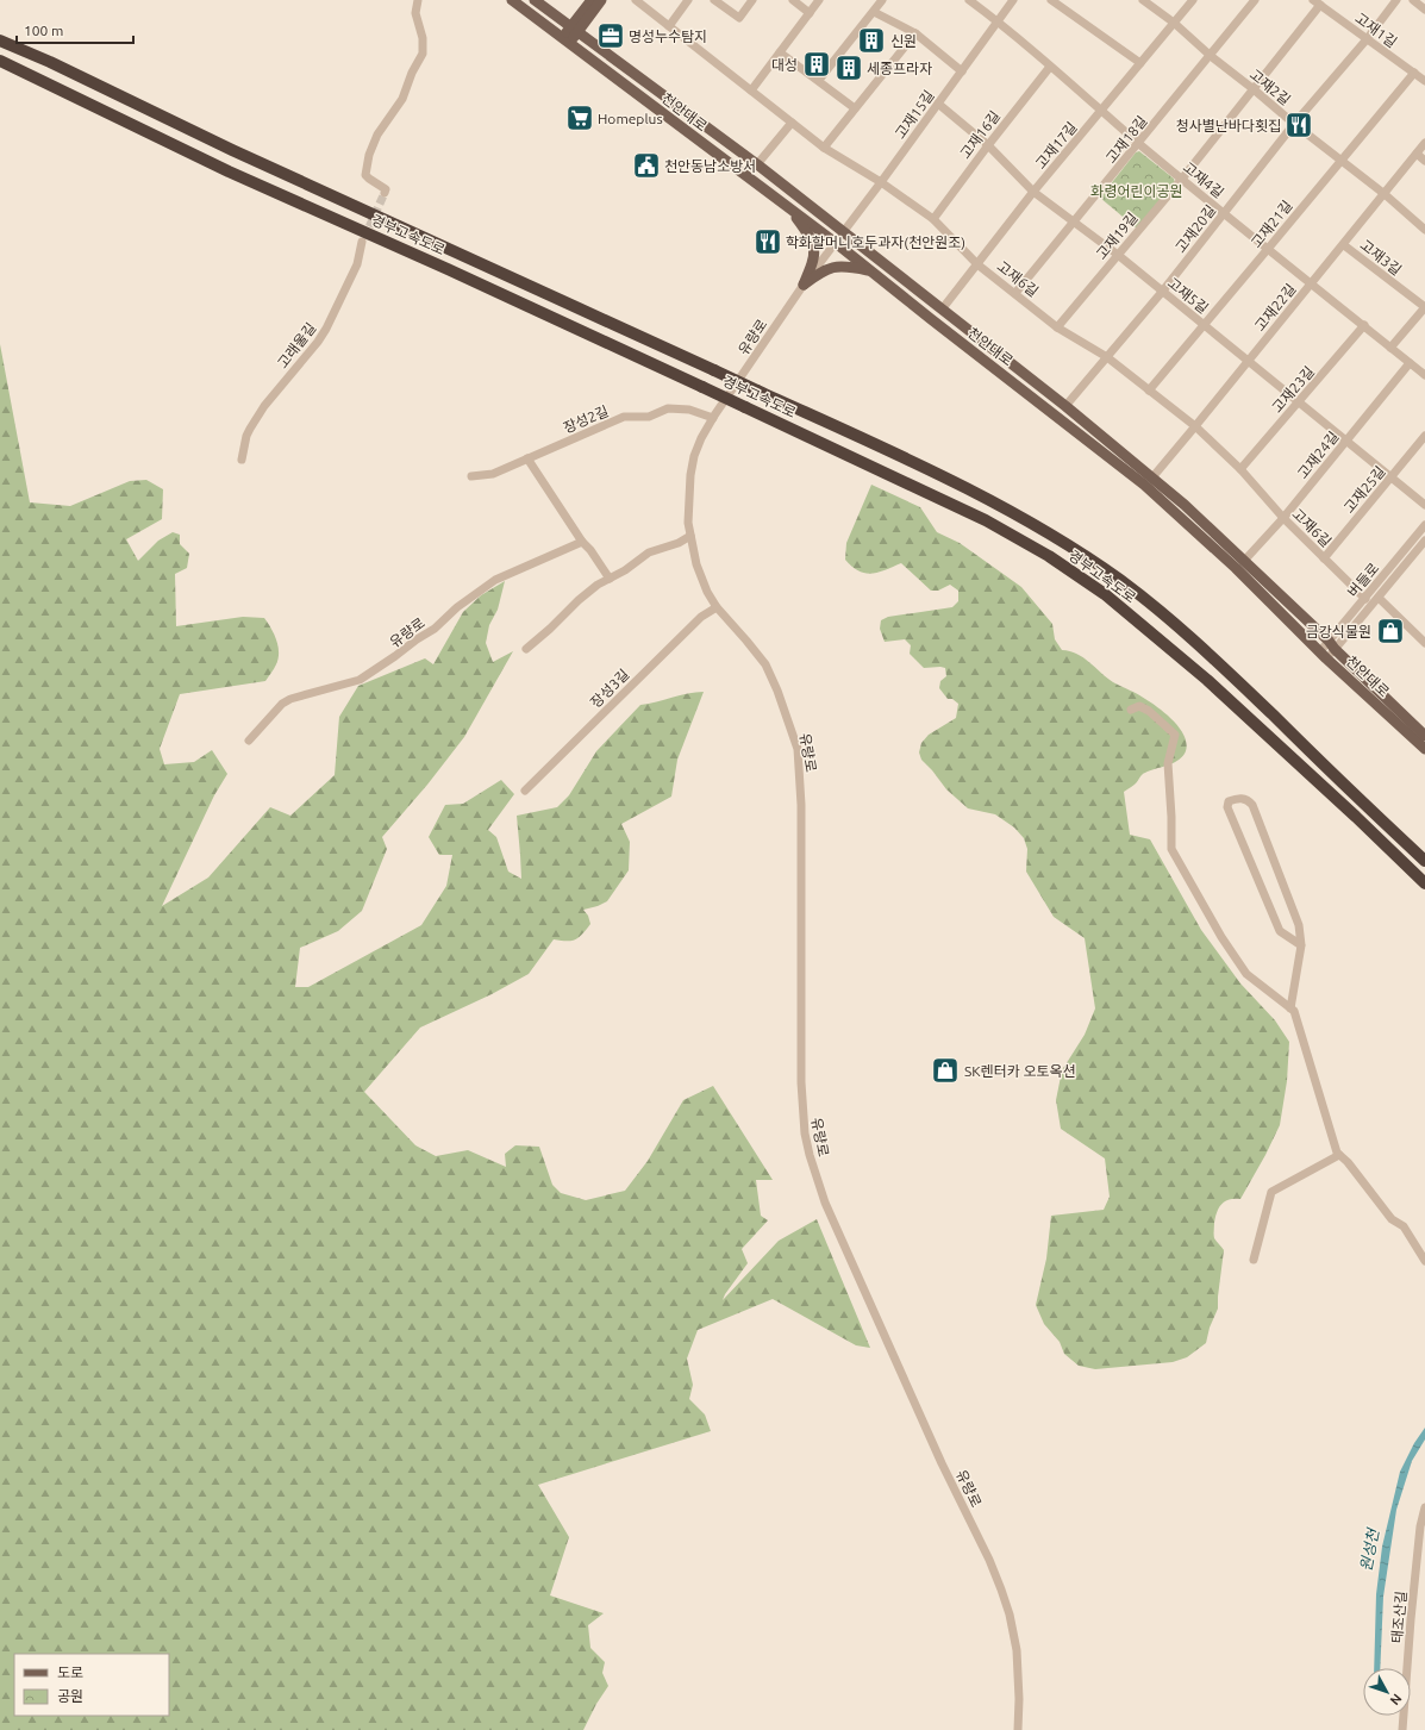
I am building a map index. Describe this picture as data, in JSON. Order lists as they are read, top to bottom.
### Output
{
  "streets": {
    "highway": ["경부고속도로"],
    "main road": ["천안대로"],
    "street": [
      "고재1길",
      "고재2길",
      "고재15길",
      "고재16길",
      "고재18길",
      "고재17길",
      "고재4길",
      "고재21길",
      "고재20길",
      "고재19길",
      "고재3길",
      "고재6길",
      "고재5길",
      "고재22길",
      "유량로",
      "고래울길",
      "고재23길",
      "장성2길",
      "고재24길",
      "고재25길",
      "버들로",
      "장성3길",
      "태조산길"
    ]
  },
  "crossings": [
    ["고재1길", "고재21길"],
    ["고재1길", "고재20길"],
    ["고재1길", "고재19길"],
    ["고재2길", "고재18길"],
    ["고재2길", "고재17길"],
    ["고재2길", "고재21길"],
    ["고재2길", "고재20길"],
    ["고재2길", "고재19길"],
    ["고재2길", "고재22길"],
    ["천안대로", "고재15길"],
    ["천안대로", "고재17길"],
    ["천안대로", "고재20길"],
    ["천안대로", "고재22길"],
    ["천안대로", "유량로"],
    ["천안대로", "고재24길"],
    ["천안대로", "버들로"],
    ["고재15길", "고재4길"],
    ["고재15길", "고재6길"],
    ["고재15길", "고재5길"],
    ["고재15길", "유량로"],
    ["고재16길", "고재4길"],
    ["고재16길", "고재6길"],
    ["고재16길", "고재5길"],
    ["고재18길", "고재4길"],
    ["고재18길", "고재6길"],
    ["고재18길", "고재5길"],
    ["고재17길", "고재4길"],
    ["고재17길", "고재6길"],
    ["고재17길", "고재5길"],
    ["고재4길", "고재21길"],
    ["고재4길", "고재20길"],
    ["고재4길", "고재19길"],
    ["고재4길", "고재3길"],
    ["고재4길", "고재22길"],
    ["고재4길", "고재23길"],
    ["고재4길", "고재24길"],
    ["고재21길", "고재6길"],
    ["고재21길", "고재5길"],
    ["고재20길", "고재6길"],
    ["고재20길", "고재5길"],
    ["고재19길", "고재6길"],
    ["고재19길", "고재5길"],
    ["고재3길", "고재22길"],
    ["고재6길", "고재22길"],
    ["고재6길", "고재23길"],
    ["고재6길", "고재24길"],
    ["고재6길", "고재25길"],
    ["고재6길", "버들로"],
    ["고재5길", "고재22길"],
    ["고재5길", "고재23길"],
    ["고재5길", "고재24길"],
    ["고재5길", "고재25길"],
    ["유량로", "장성2길"],
    ["유량로", "장성3길"]
  ],
  "water": ["원성천"],
  "parks": ["화령어린이공원"],
  "places": {
    "office": ["명성누수탐지"],
    "building": ["신원", "대성", "세종프라자"],
    "supermarket": ["Homeplus"],
    "restaurant": ["청사별난바다횟집", "학화할머니호두과자(천안원조)"],
    "public building": ["천안동남소방서"],
    "shop": ["금강식물원", "SK렌터카 오토옥션"]
  },
  "legend": ["도로", "공원"],
  "scale_bar": "100 m",
  "north": "bottom right"
}
